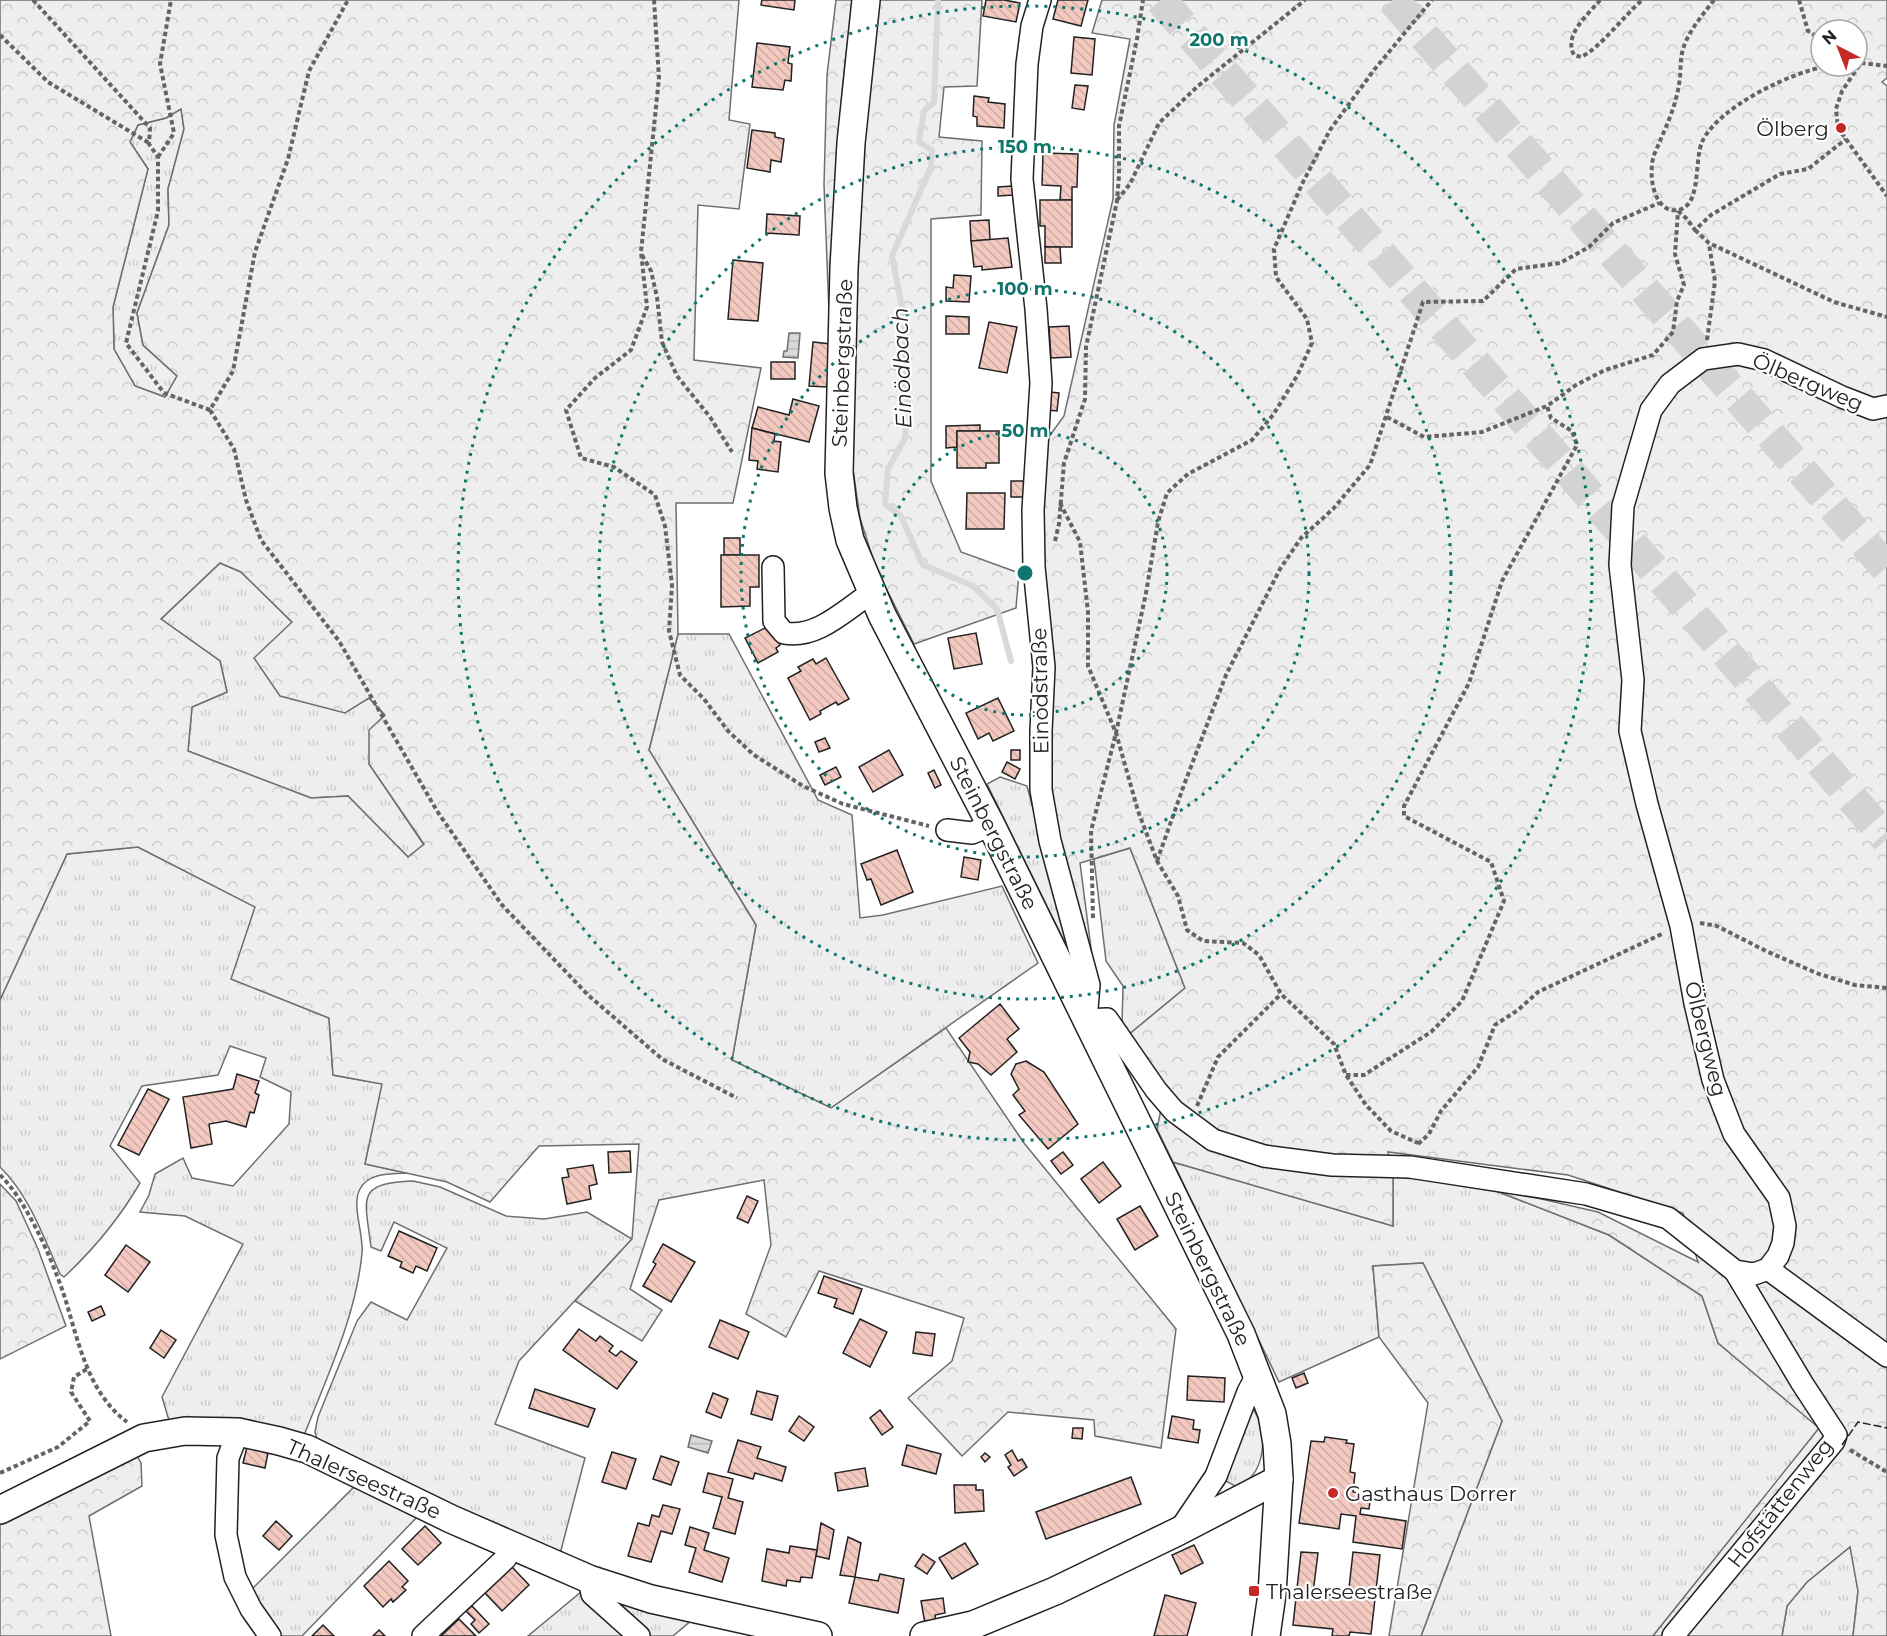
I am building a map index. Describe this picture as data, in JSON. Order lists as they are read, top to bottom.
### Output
{
  "streets": {
    "main road": ["Steinbergstraße", "Thalerseestraße"],
    "street": ["Ölbergweg", "Einödstraße", "Hofstättenweg"]
  },
  "crossings": [
    ["Steinbergstraße", "Einödstraße"]
  ],
  "water": ["Einödbach"],
  "places": {
    "other": ["Ölberg", "Gasthaus Dorrer"],
    "transit": ["Thalerseestraße"]
  },
  "north": "top left",
  "rings": [
    "200 m",
    "150 m",
    "100 m",
    "50 m"
  ]
}
